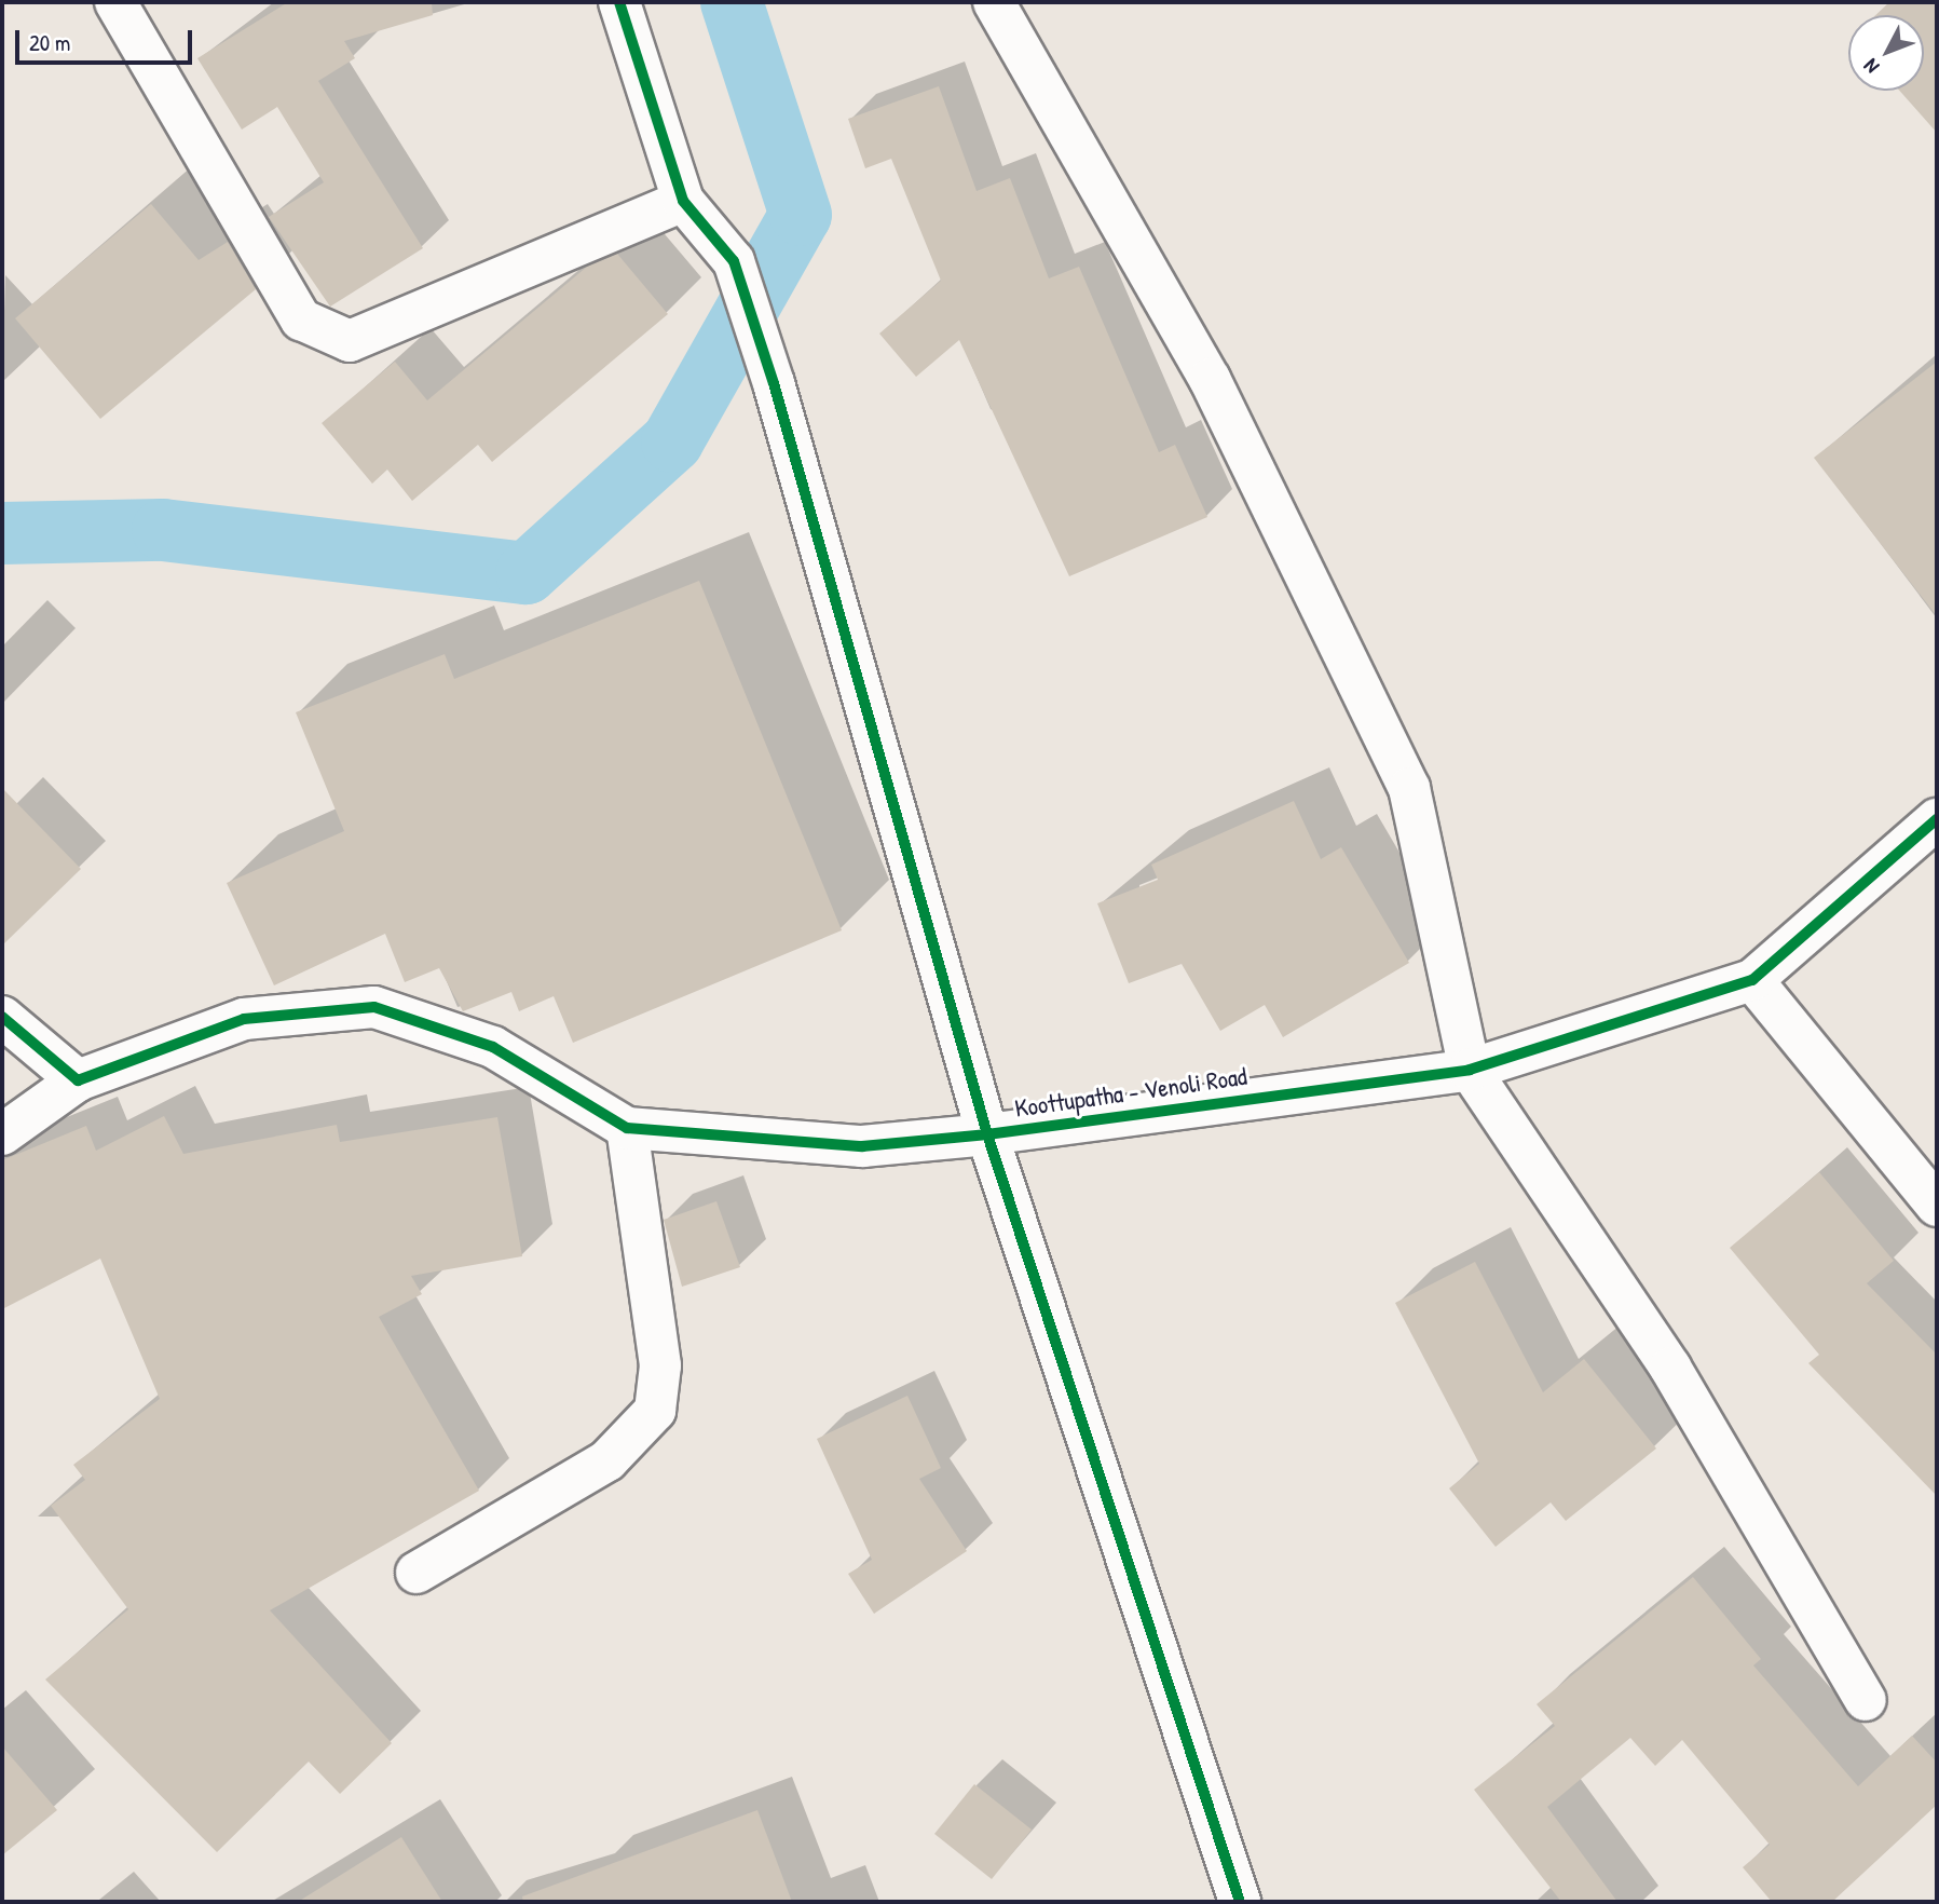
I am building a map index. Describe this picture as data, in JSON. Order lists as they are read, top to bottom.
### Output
{
  "streets": {
    "street": ["Koottupatha - Venoli Road"]
  },
  "scale_bar": "20 m",
  "north": "bottom left"
}
